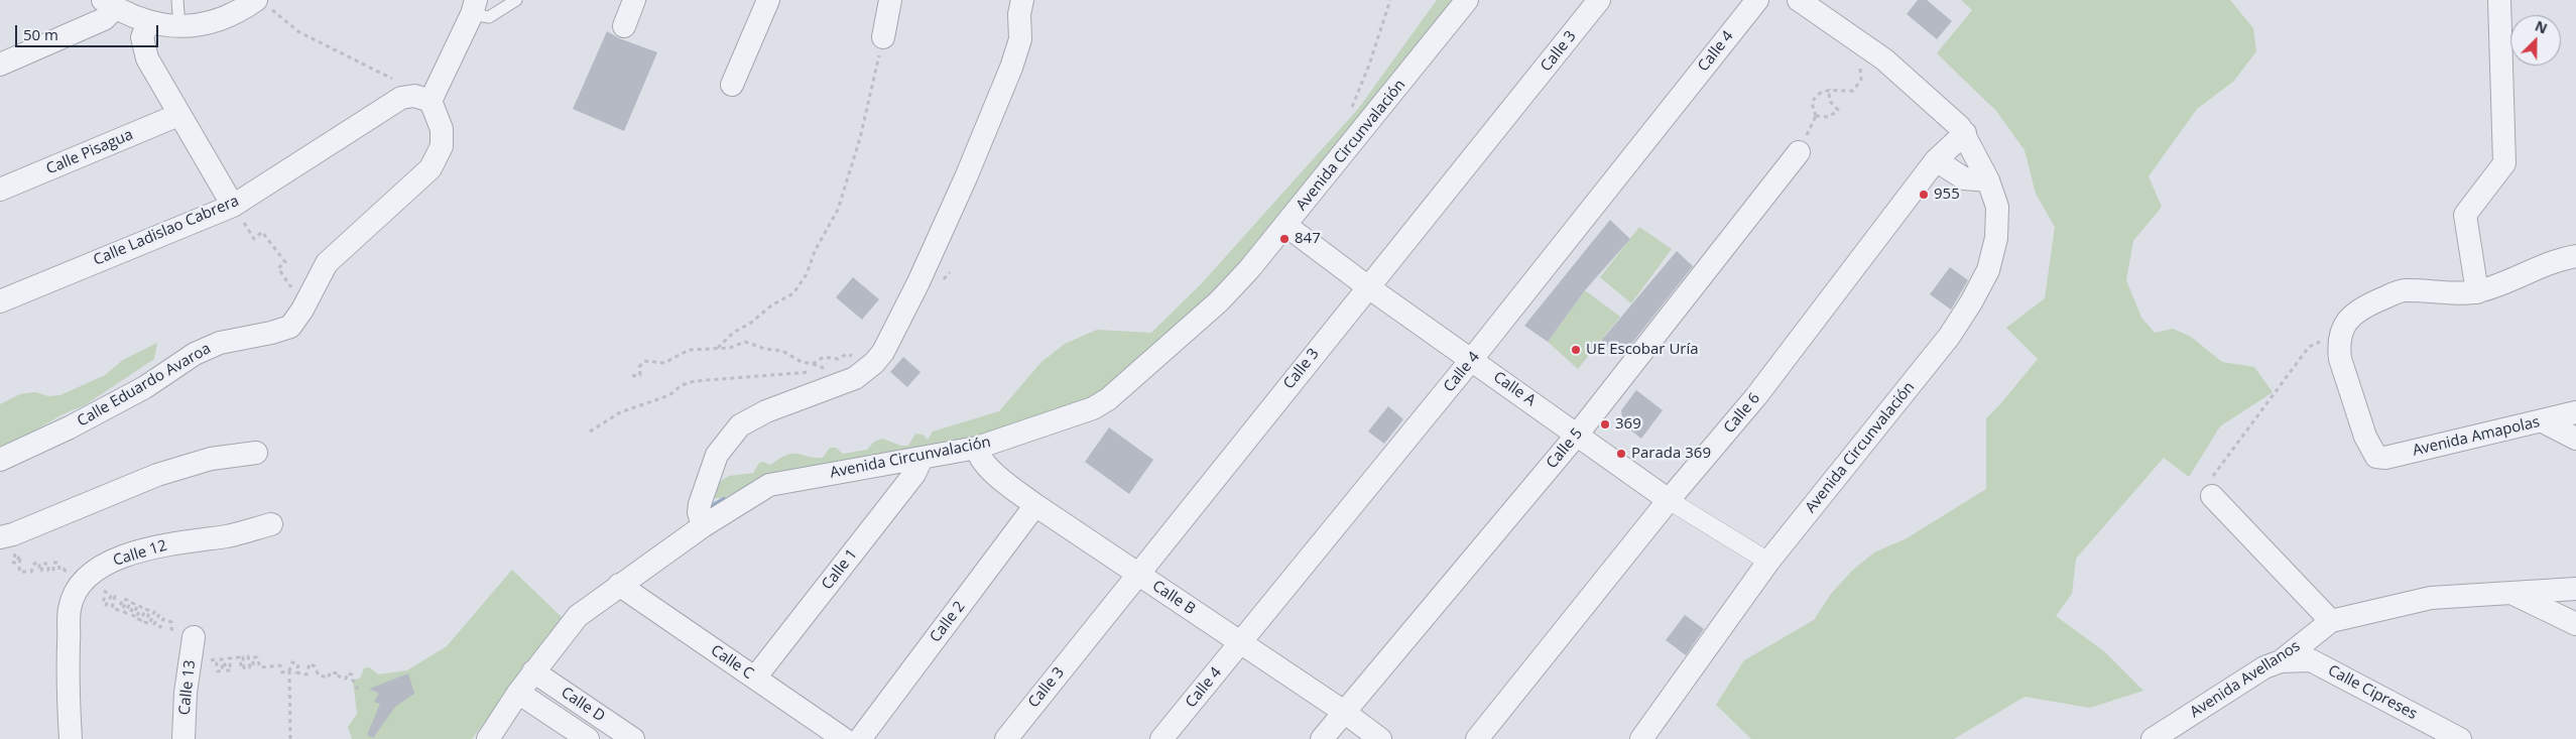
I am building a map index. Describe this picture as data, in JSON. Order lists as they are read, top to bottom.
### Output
{
  "streets": {
    "street": [
      "Calle 3",
      "Calle 4",
      "Avenida Circunvalación",
      "Calle Pisagua",
      "Calle Ladislao Cabrera",
      "Calle Eduardo Avaroa",
      "Calle A",
      "Calle 6",
      "Avenida Amapolas",
      "Calle 5",
      "Calle 12",
      "Calle 1",
      "Calle B",
      "Calle 2",
      "Calle C",
      "Avenida Avellanos",
      "Calle 13",
      "Calle Cipreses",
      "Calle D"
    ]
  },
  "crossings": [
    ["Calle 3", "Calle A"],
    ["Calle 3", "Calle B"],
    ["Calle 4", "Calle A"],
    ["Calle 4", "Calle B"],
    ["Avenida Circunvalación", "Calle A"],
    ["Avenida Circunvalación", "Calle 6"],
    ["Avenida Circunvalación", "Calle 1"],
    ["Avenida Circunvalación", "Calle B"],
    ["Avenida Circunvalación", "Calle C"],
    ["Avenida Circunvalación", "Calle D"],
    ["Calle Ladislao Cabrera", "Calle Eduardo Avaroa"],
    ["Calle A", "Calle 6"],
    ["Calle A", "Calle 5"],
    ["Calle 5", "Calle B"],
    ["Calle 1", "Calle C"],
    ["Calle B", "Calle 2"],
    ["Avenida Avellanos", "Calle Cipreses"]
  ],
  "places": [
    "955",
    "847",
    "UE Escobar Uría",
    "369",
    "Parada 369"
  ],
  "scale_bar": "50 m",
  "north": "top right"
}
